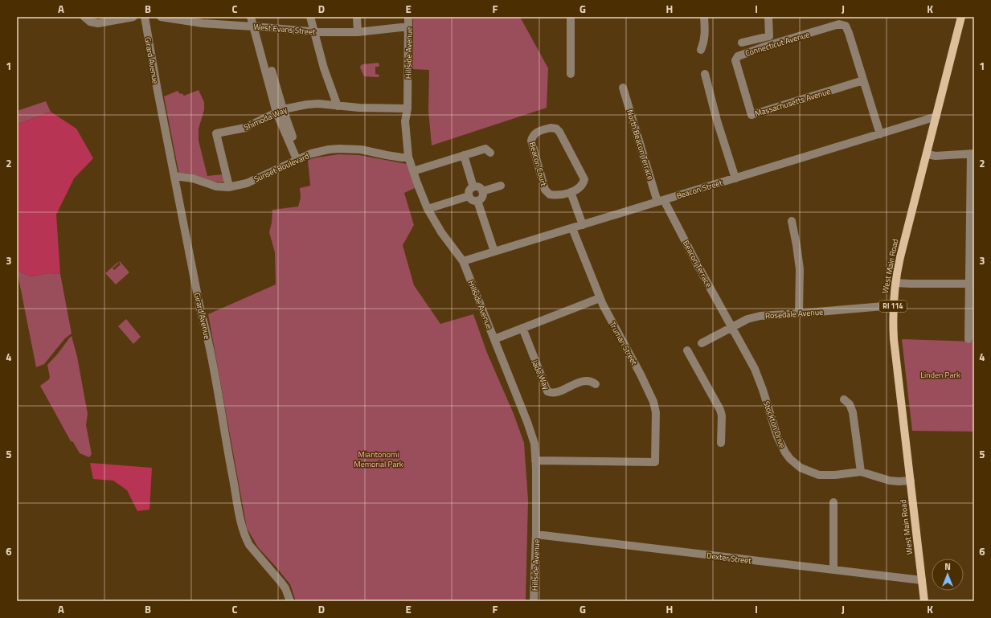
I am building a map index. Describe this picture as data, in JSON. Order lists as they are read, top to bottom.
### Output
{
  "streets": {
    "main road": ["West Main Road", "RI 114"],
    "street": [
      "West Evans Street",
      "Connecticut Avenue",
      "Hillside Avenue",
      "Girard Avenue",
      "Massachusetts Avenue",
      "Shimoda Way",
      "North Beacon Terrace",
      "Beacon Court",
      "Sunset Boulevard",
      "Beacon Street",
      "Beacon Terrace",
      "Rosedale Avenue",
      "Truman Street",
      "Jade Way",
      "Stockton Drive",
      "Dexter Street"
    ]
  },
  "crossings": [
    ["West Evans Street", "Hillside Avenue"],
    ["Connecticut Avenue", "Massachusetts Avenue"],
    ["Hillside Avenue", "Shimoda Way"],
    ["Hillside Avenue", "Sunset Boulevard"],
    ["Hillside Avenue", "Beacon Street"],
    ["Hillside Avenue", "Truman Street"],
    ["Hillside Avenue", "Dexter Street"],
    ["Girard Avenue", "Sunset Boulevard"],
    ["Shimoda Way", "Sunset Boulevard"],
    ["North Beacon Terrace", "Beacon Street"],
    ["North Beacon Terrace", "Beacon Terrace"],
    ["Beacon Street", "Beacon Terrace"],
    ["Beacon Street", "West Main Road"],
    ["Beacon Street", "Truman Street"],
    ["Beacon Terrace", "Rosedale Avenue"],
    ["Beacon Terrace", "Stockton Drive"],
    ["West Main Road", "Rosedale Avenue"],
    ["West Main Road", "Stockton Drive"],
    ["West Main Road", "Dexter Street"],
    ["Rosedale Avenue", "Stockton Drive"]
  ],
  "parks": ["Linden Park", "Miantonomi Memorial Park"],
  "north": "top",
  "grid": {
    "columns": [
      "A",
      "B",
      "C",
      "D",
      "E",
      "F",
      "G",
      "H",
      "I",
      "J",
      "K"
    ],
    "rows": [
      "1",
      "2",
      "3",
      "4",
      "5",
      "6"
    ]
  }
}
